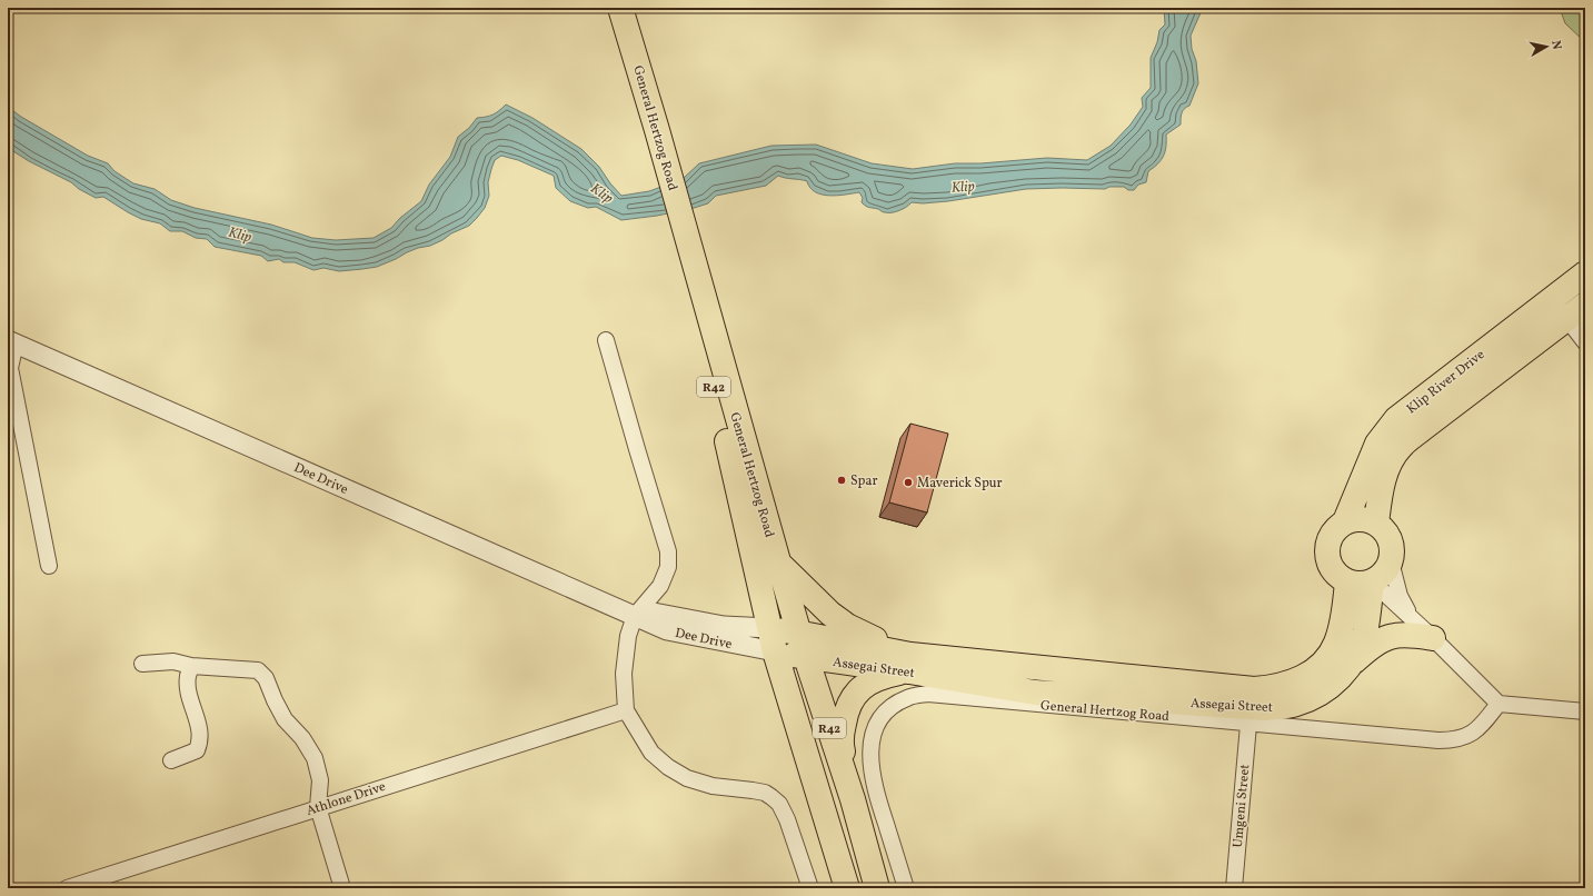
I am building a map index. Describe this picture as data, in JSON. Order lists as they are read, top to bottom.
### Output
{
  "streets": {
    "main road": [
      "General Hertzog Road",
      "Klip River Drive",
      "R42",
      "Assegai Street"
    ],
    "street": ["Dee Drive", "Athlone Drive", "Umgeni Street"]
  },
  "crossings": [
    ["General Hertzog Road", "Dee Drive"],
    ["General Hertzog Road", "Assegai Street"],
    ["General Hertzog Road", "Umgeni Street"],
    ["Klip River Drive", "Assegai Street"],
    ["Dee Drive", "Assegai Street"]
  ],
  "water": ["Klip"],
  "places": ["Spar", "Maverick Spur"],
  "north": "right"
}
